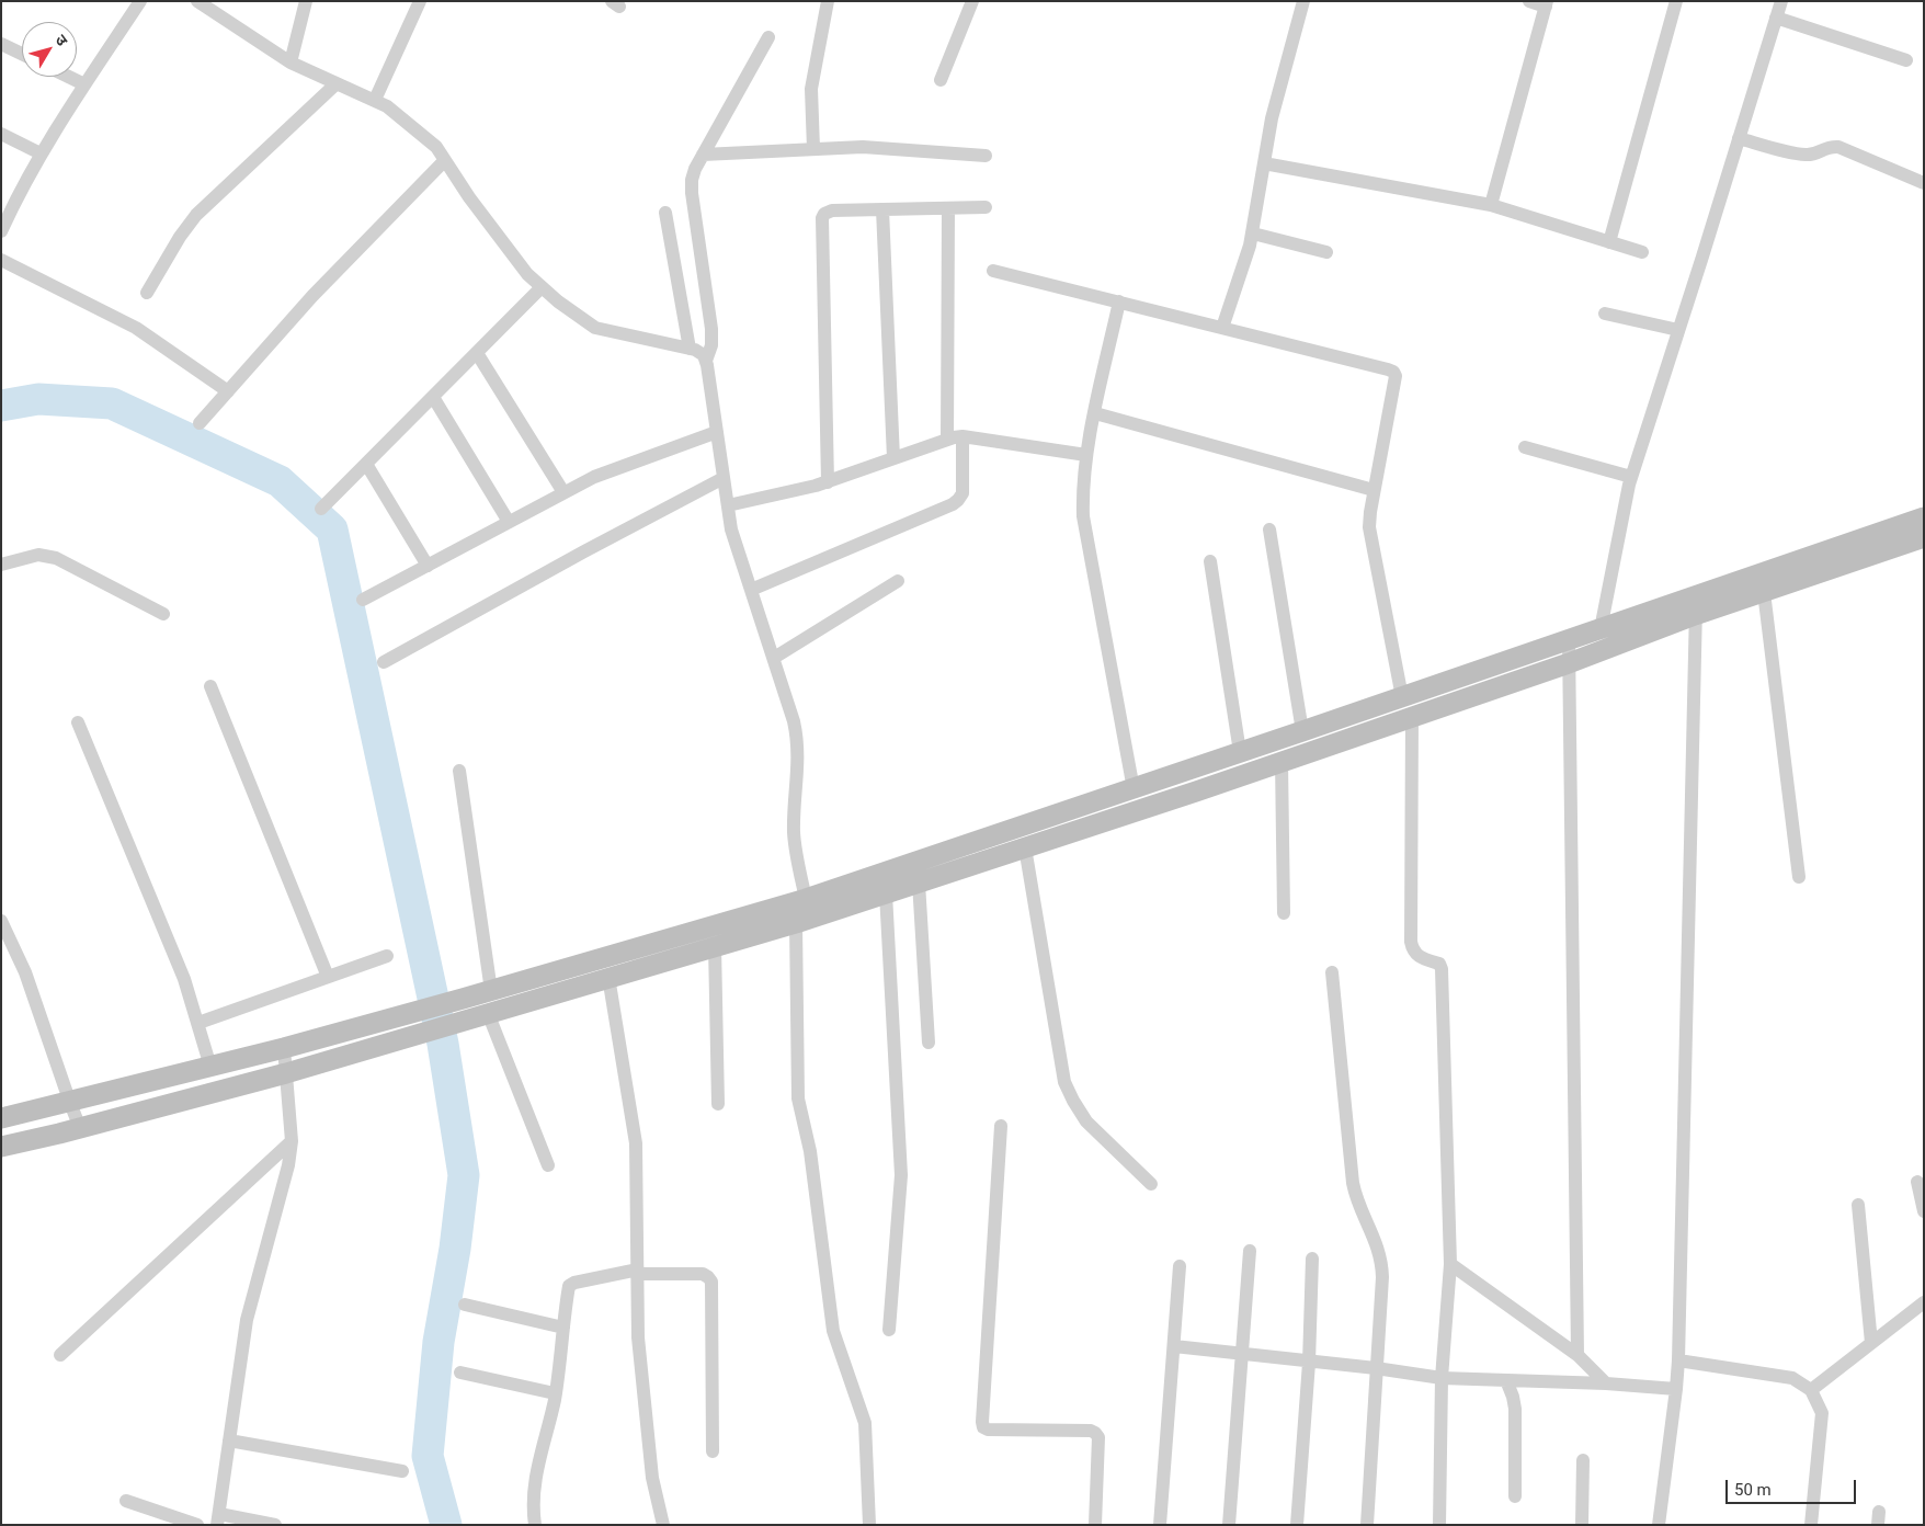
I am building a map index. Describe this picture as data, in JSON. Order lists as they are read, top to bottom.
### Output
{
  "scale_bar": "50 m",
  "north": "top right"
}
